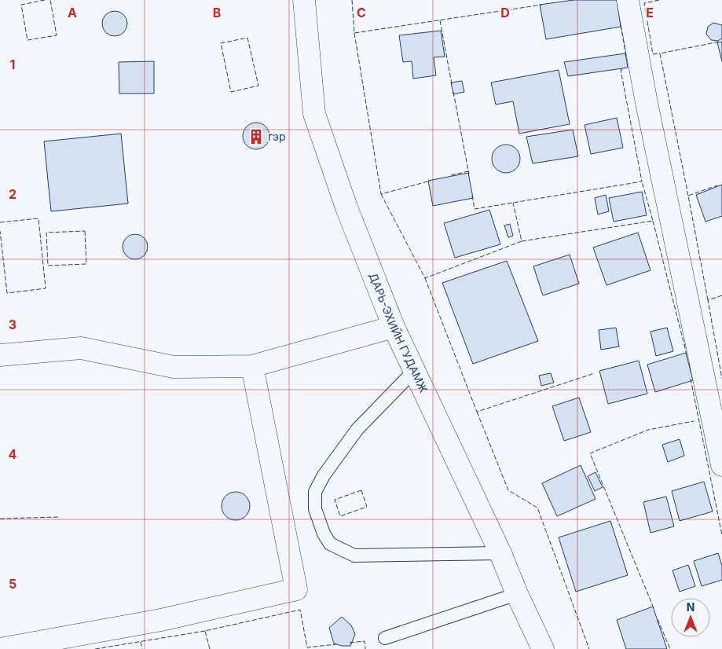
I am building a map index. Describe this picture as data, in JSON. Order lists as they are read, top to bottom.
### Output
{
  "streets": {
    "street": ["ДАРЬ-ЭХИЙН ГУДАМЖ"]
  },
  "places": {
    "building": ["гэр"]
  },
  "north": "top",
  "grid": {
    "columns": [
      "A",
      "B",
      "C",
      "D",
      "E"
    ],
    "rows": [
      "1",
      "2",
      "3",
      "4",
      "5"
    ]
  }
}
